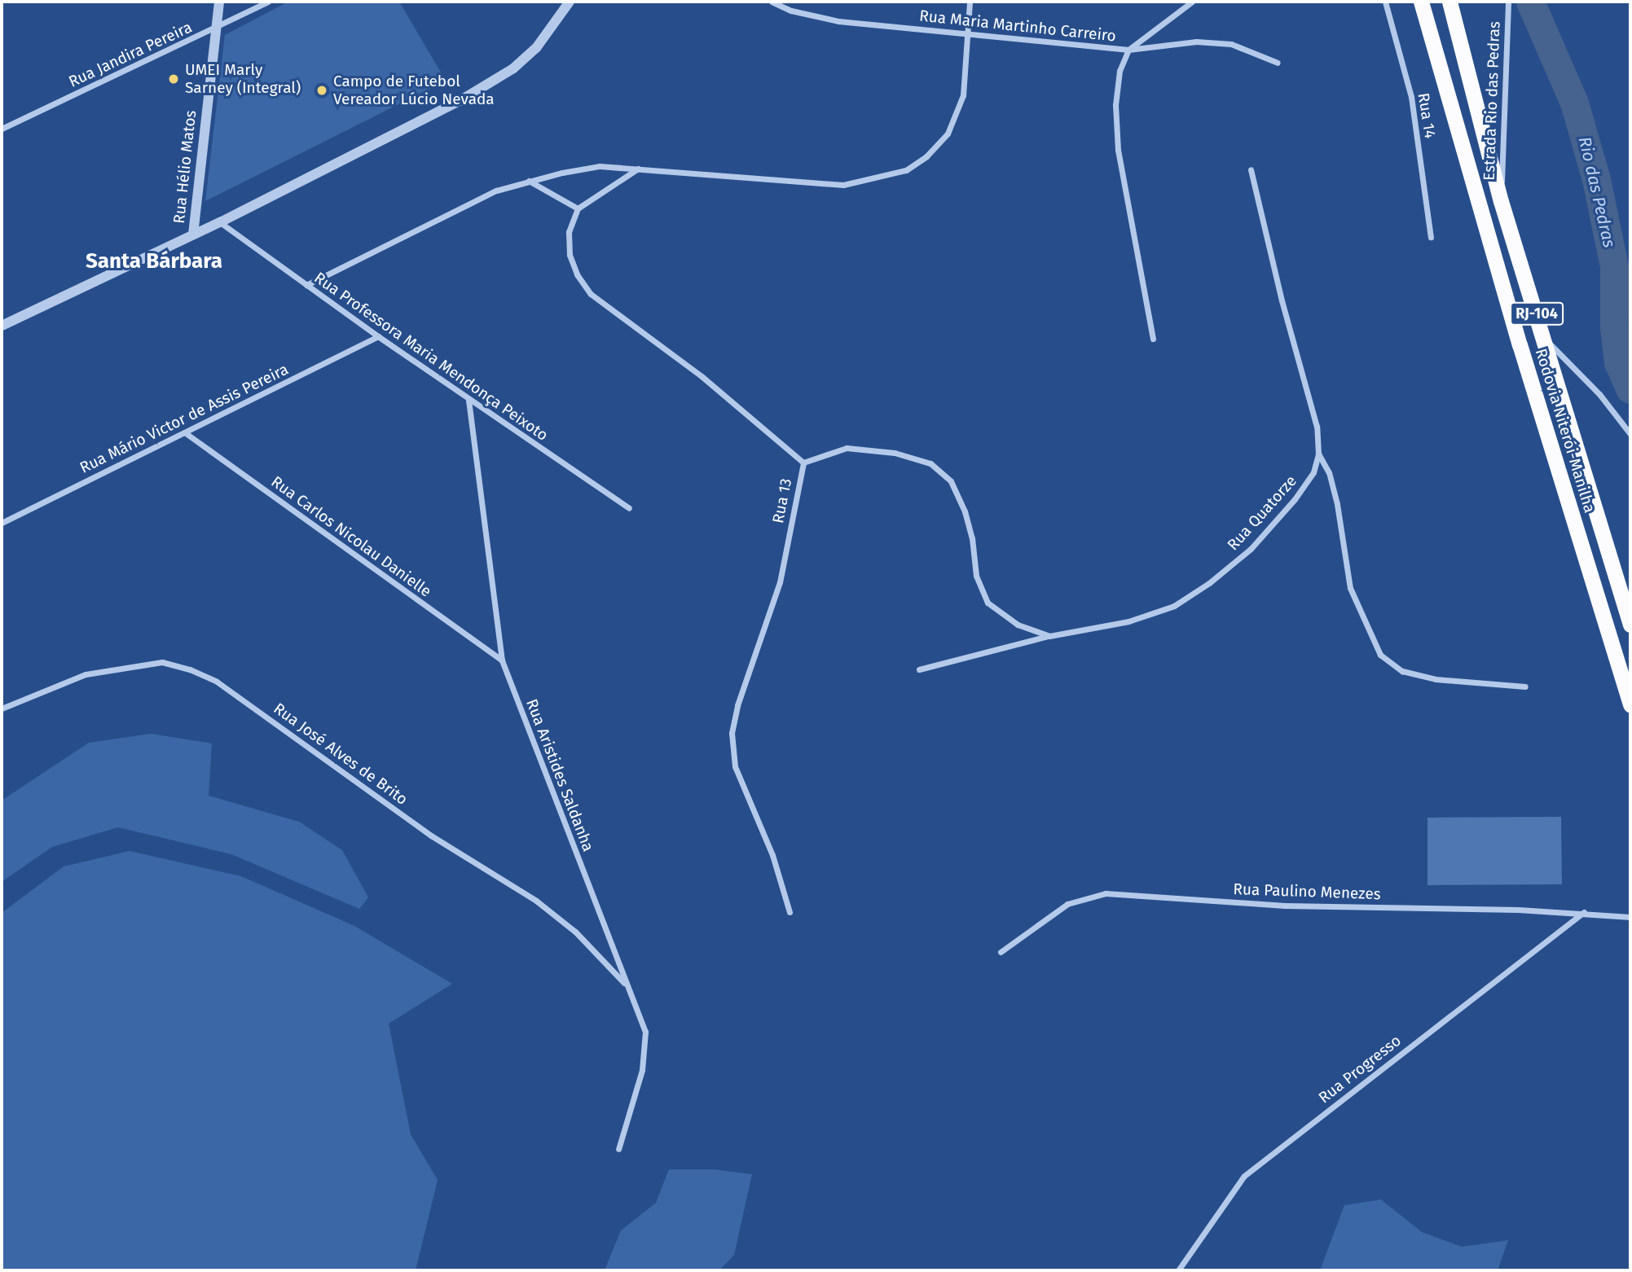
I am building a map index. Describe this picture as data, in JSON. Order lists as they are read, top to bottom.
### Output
{
  "streets": {
    "highway": ["RJ-104", "Rodovia Niterói-Manilha"],
    "street": [
      "Rua Maria Martinho Carreiro",
      "Rua Jandira Pereira",
      "Estrada Rio das Pedras",
      "Rua 14",
      "Rua Hélio Matos",
      "Rua Professora Maria Mendonça Peixoto",
      "Rua Mário Victor de Assis Pereira",
      "Rua 13",
      "Rua Quatorze",
      "Rua Carlos Nicolau Danielle",
      "Rua José Alves de Brito",
      "Rua Aristides Saldanha",
      "Rua Paulino Menezes",
      "Rua Progresso"
    ]
  },
  "crossings": [
    ["Rua Jandira Pereira", "Rua Hélio Matos"],
    ["Estrada Rio das Pedras", "Rodovia Niterói-Manilha"],
    ["Rua Professora Maria Mendonça Peixoto", "Rua Mário Victor de Assis Pereira"],
    ["Rua Professora Maria Mendonça Peixoto", "Rua Aristides Saldanha"],
    ["Rua Mário Victor de Assis Pereira", "Rua Carlos Nicolau Danielle"],
    ["Rua 13", "Rua Quatorze"],
    ["Rua Carlos Nicolau Danielle", "Rua Aristides Saldanha"],
    ["Rua José Alves de Brito", "Rua Aristides Saldanha"],
    ["Rua Paulino Menezes", "Rua Progresso"]
  ],
  "districts": ["Santa Bárbara"],
  "water": ["Rio das Pedras"],
  "places": ["UMEI Marly Sarney (Integral)", "Campo de Futebol Vereador Lúcio Nevada"]
}
